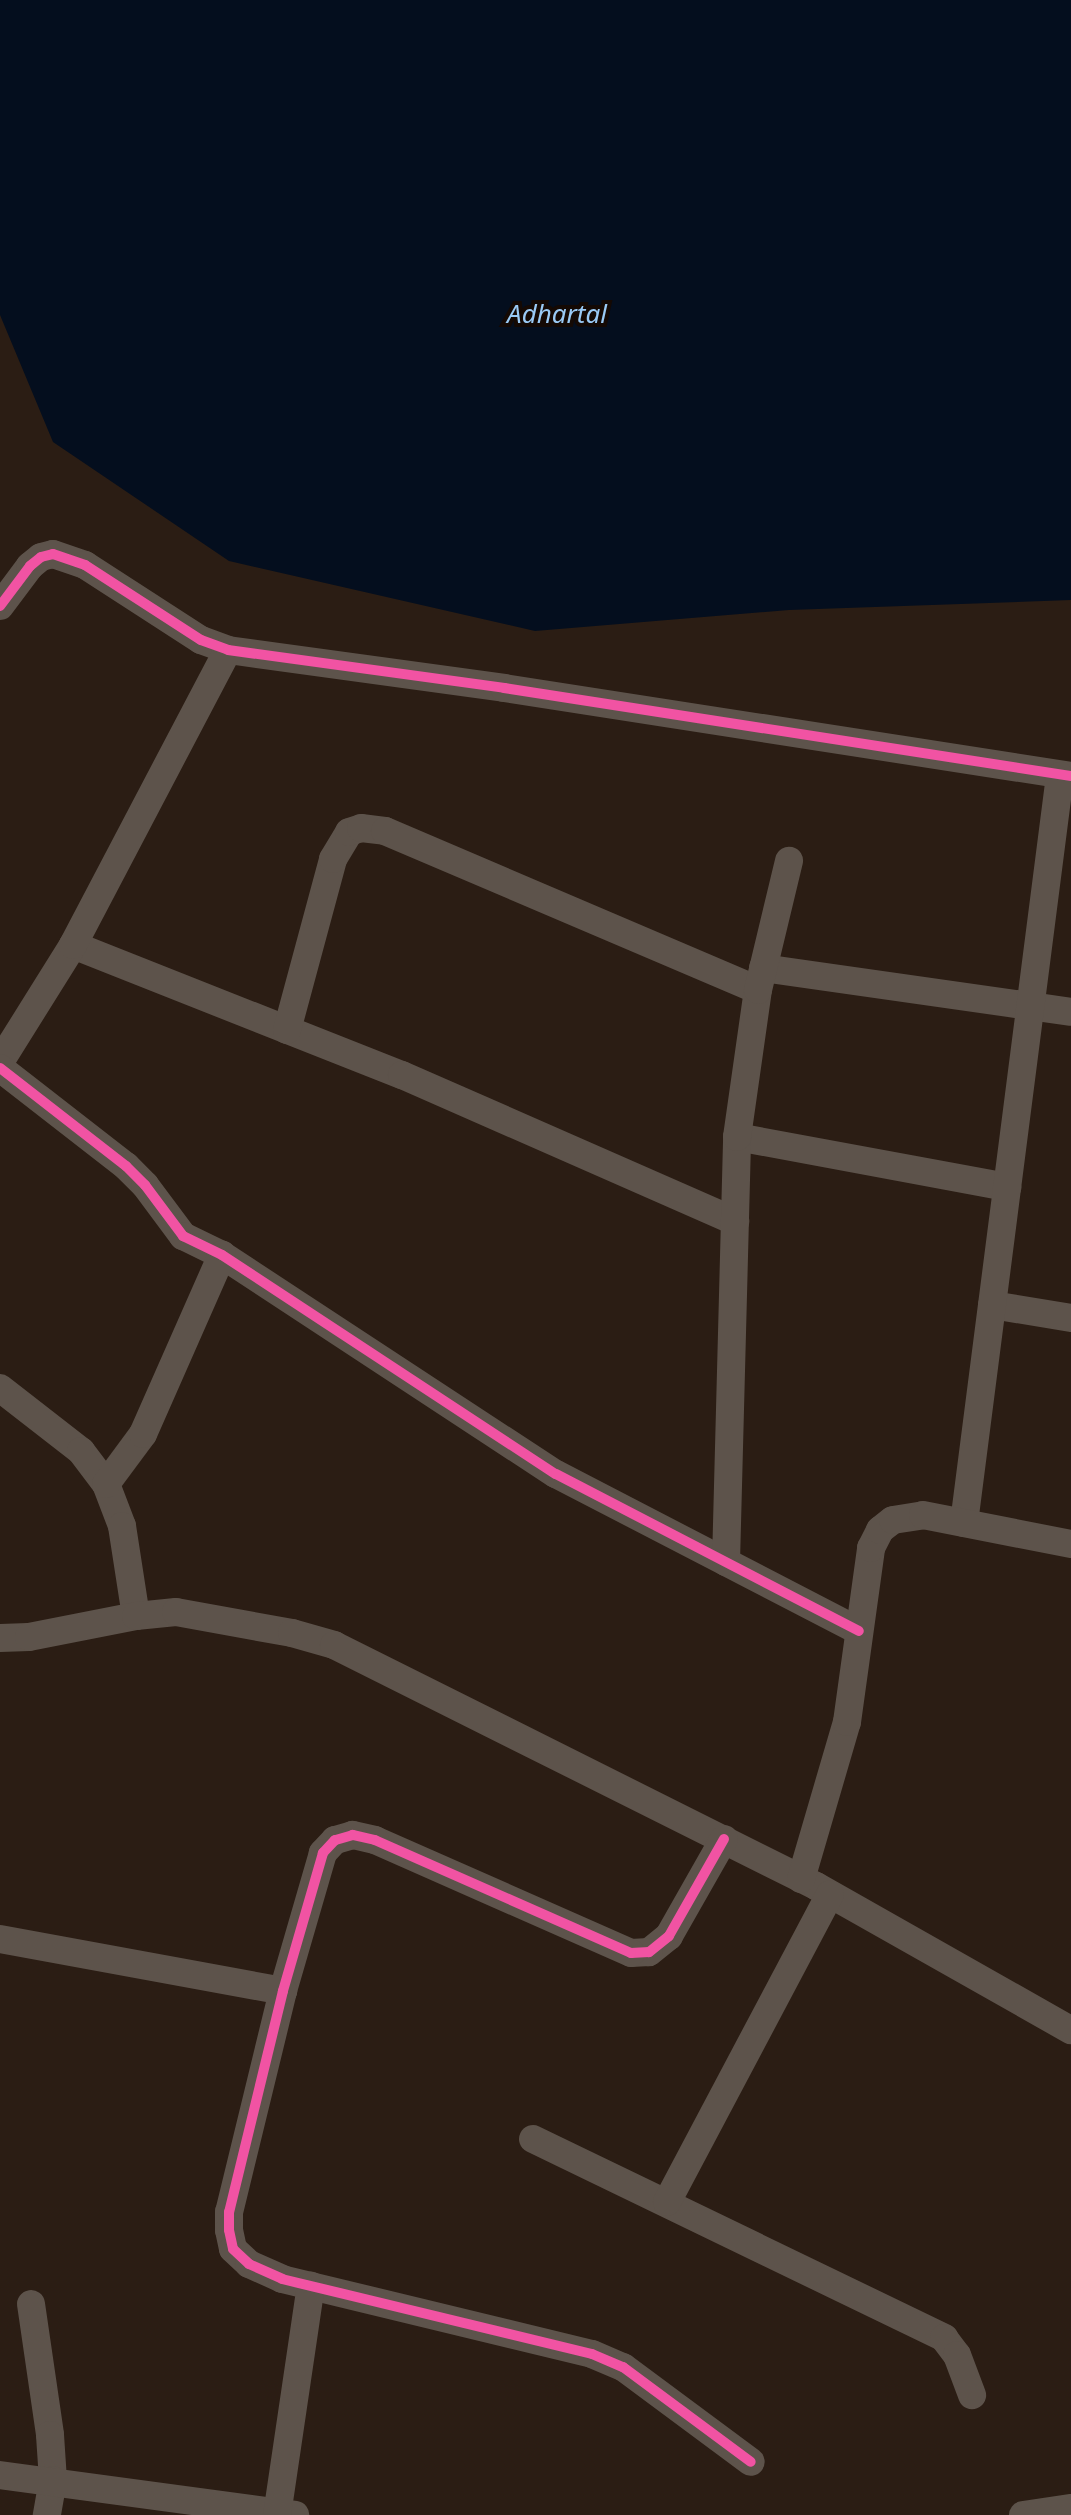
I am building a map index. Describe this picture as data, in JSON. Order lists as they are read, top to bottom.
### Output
{
  "water": ["Adhartal"]
}
